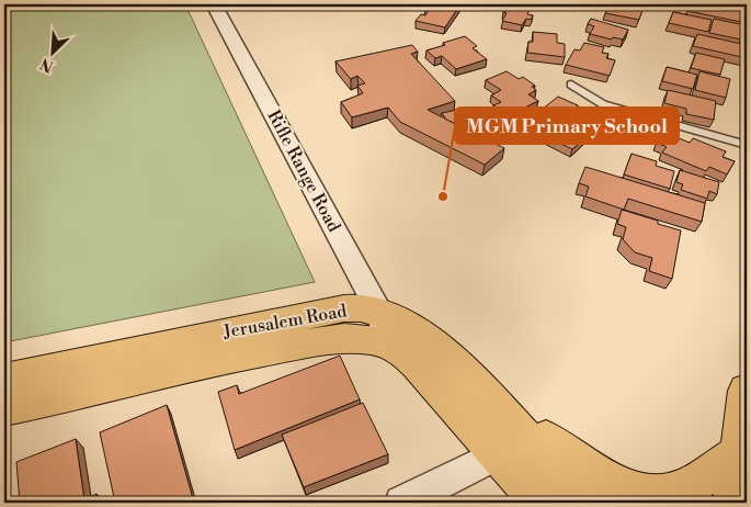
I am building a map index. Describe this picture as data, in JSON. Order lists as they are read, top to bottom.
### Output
{
  "streets": {
    "main road": ["Jerusalem Road"],
    "street": ["Rifle Range Road"]
  },
  "crossings": [
    ["Rifle Range Road", "Jerusalem Road"]
  ],
  "places": ["MGM Primary School"],
  "north": "bottom left"
}
